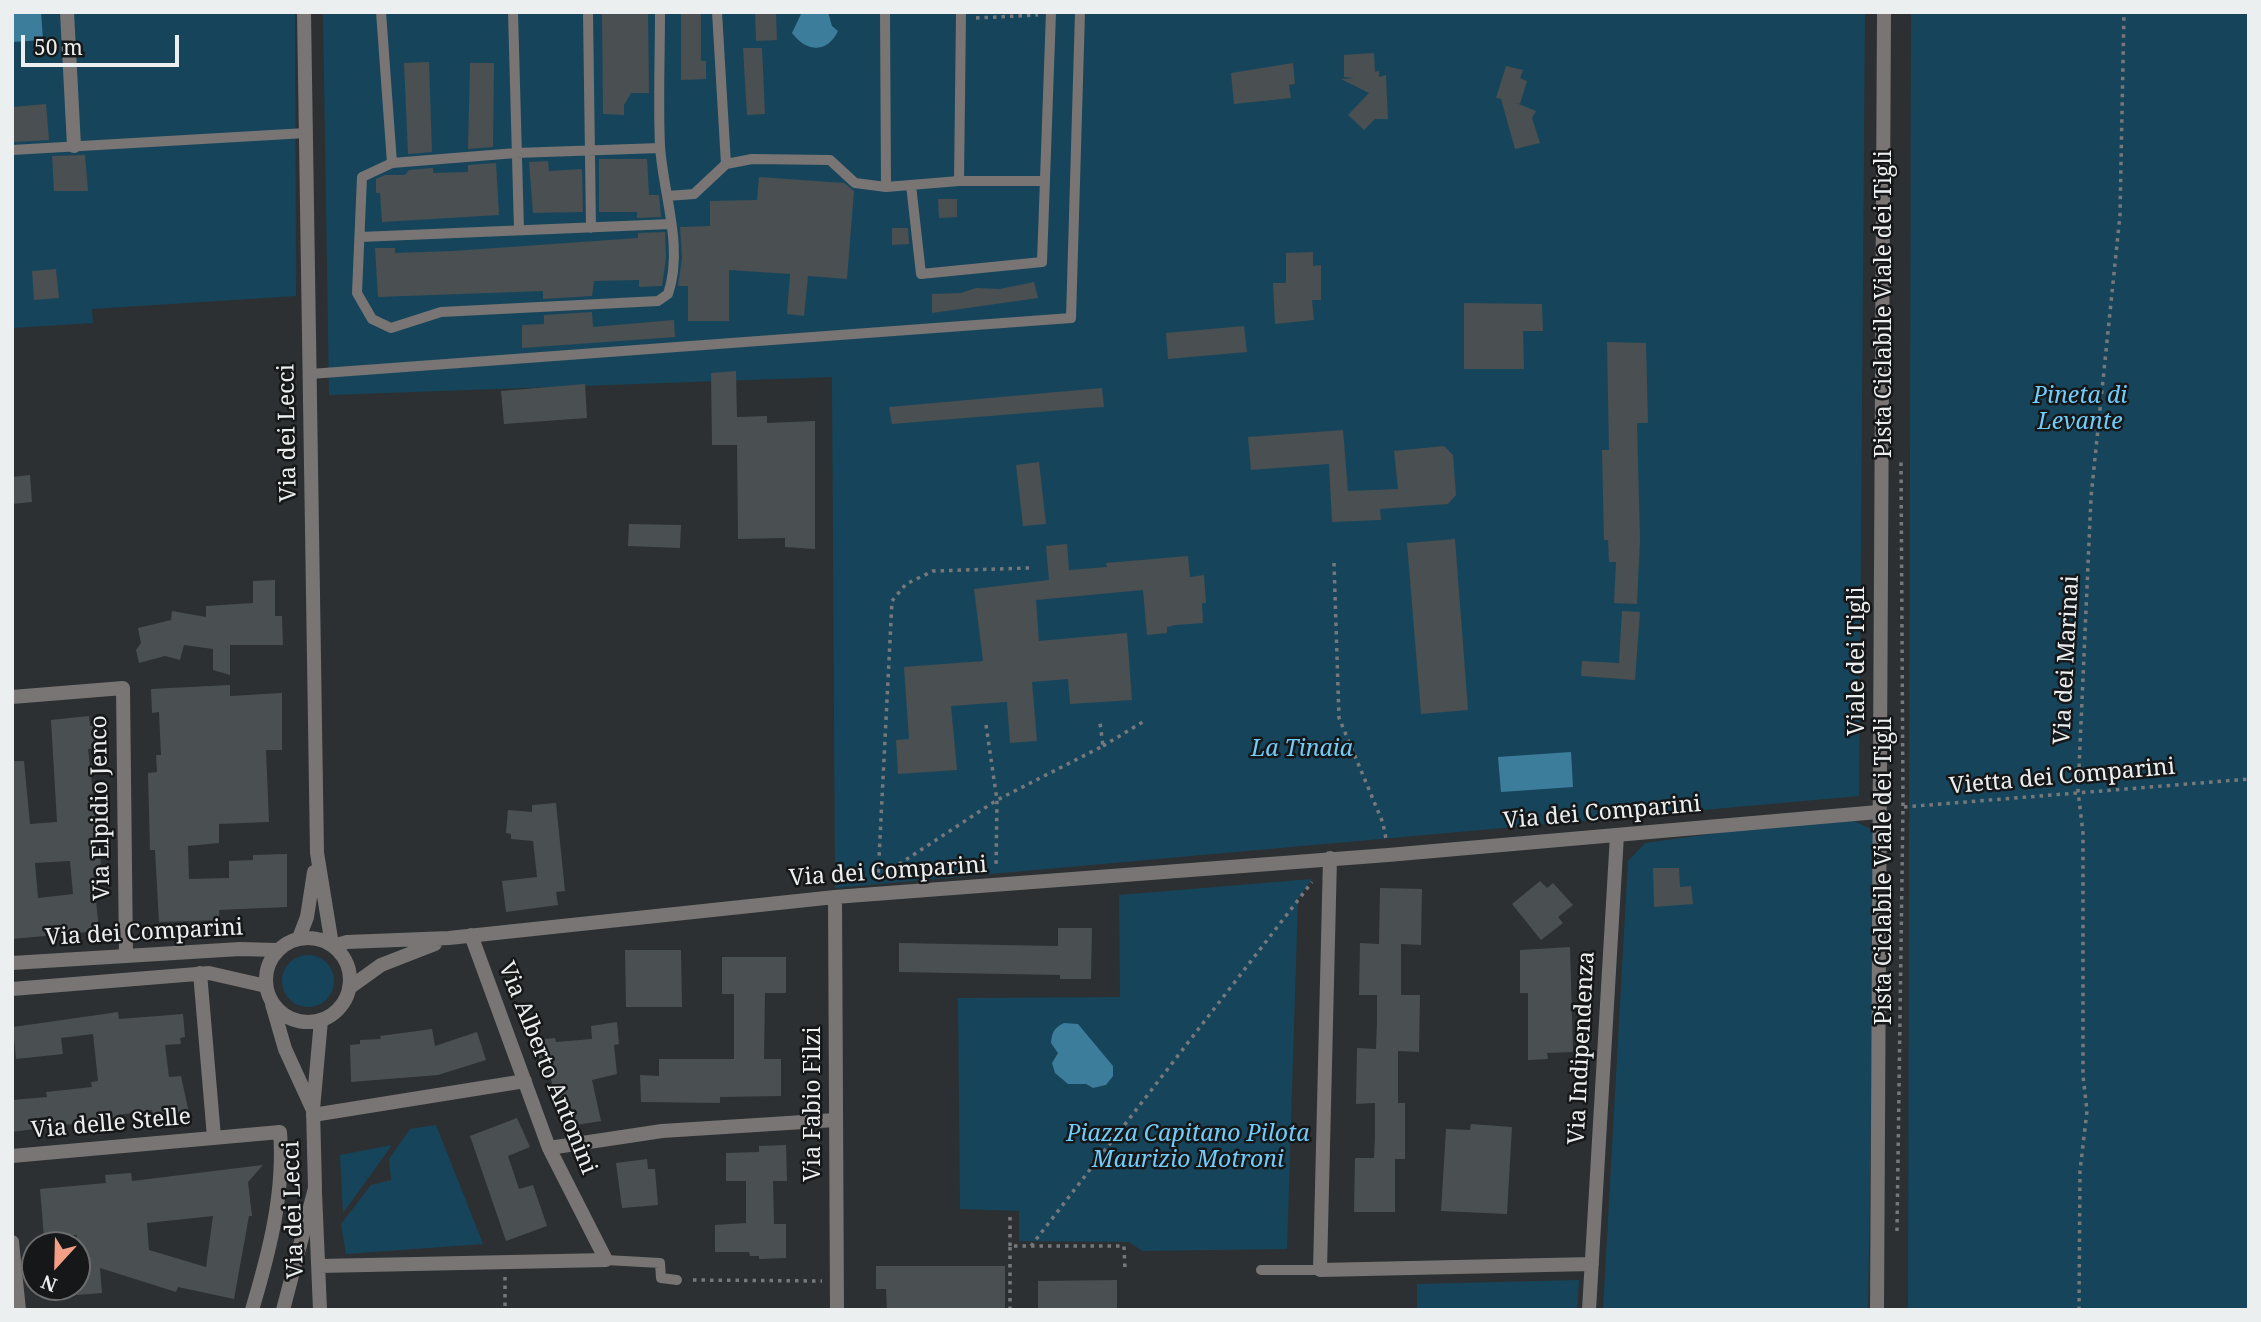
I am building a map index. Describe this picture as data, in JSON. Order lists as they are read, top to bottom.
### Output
{
  "streets": {
    "street": [
      "Via dei Lecci",
      "Viale dei Tigli",
      "Via Elpidio Jenco",
      "Via dei Comparini",
      "Via Indipendenza",
      "Via Alberto Antonini",
      "Via Fabio Filzi",
      "Via delle Stelle"
    ],
    "path": ["Pista Ciclabile Viale dei Tigli", "Via dei Marinai", "Vietta dei Comparini"]
  },
  "crossings": [
    ["Pista Ciclabile Viale dei Tigli", "Vietta dei Comparini"],
    ["Via dei Lecci", "Via dei Comparini"],
    ["Via dei Marinai", "Vietta dei Comparini"],
    ["Viale dei Tigli", "Vietta dei Comparini"],
    ["Viale dei Tigli", "Via dei Comparini"],
    ["Vietta dei Comparini", "Via dei Comparini"],
    ["Via Elpidio Jenco", "Via dei Comparini"],
    ["Via dei Comparini", "Via Indipendenza"],
    ["Via dei Comparini", "Via Alberto Antonini"],
    ["Via dei Comparini", "Via Fabio Filzi"]
  ],
  "parks": ["Pineta di Levante", "La Tinaia", "Piazza Capitano Pilota Maurizio Motroni"],
  "scale_bar": "50 m",
  "north": "bottom"
}
